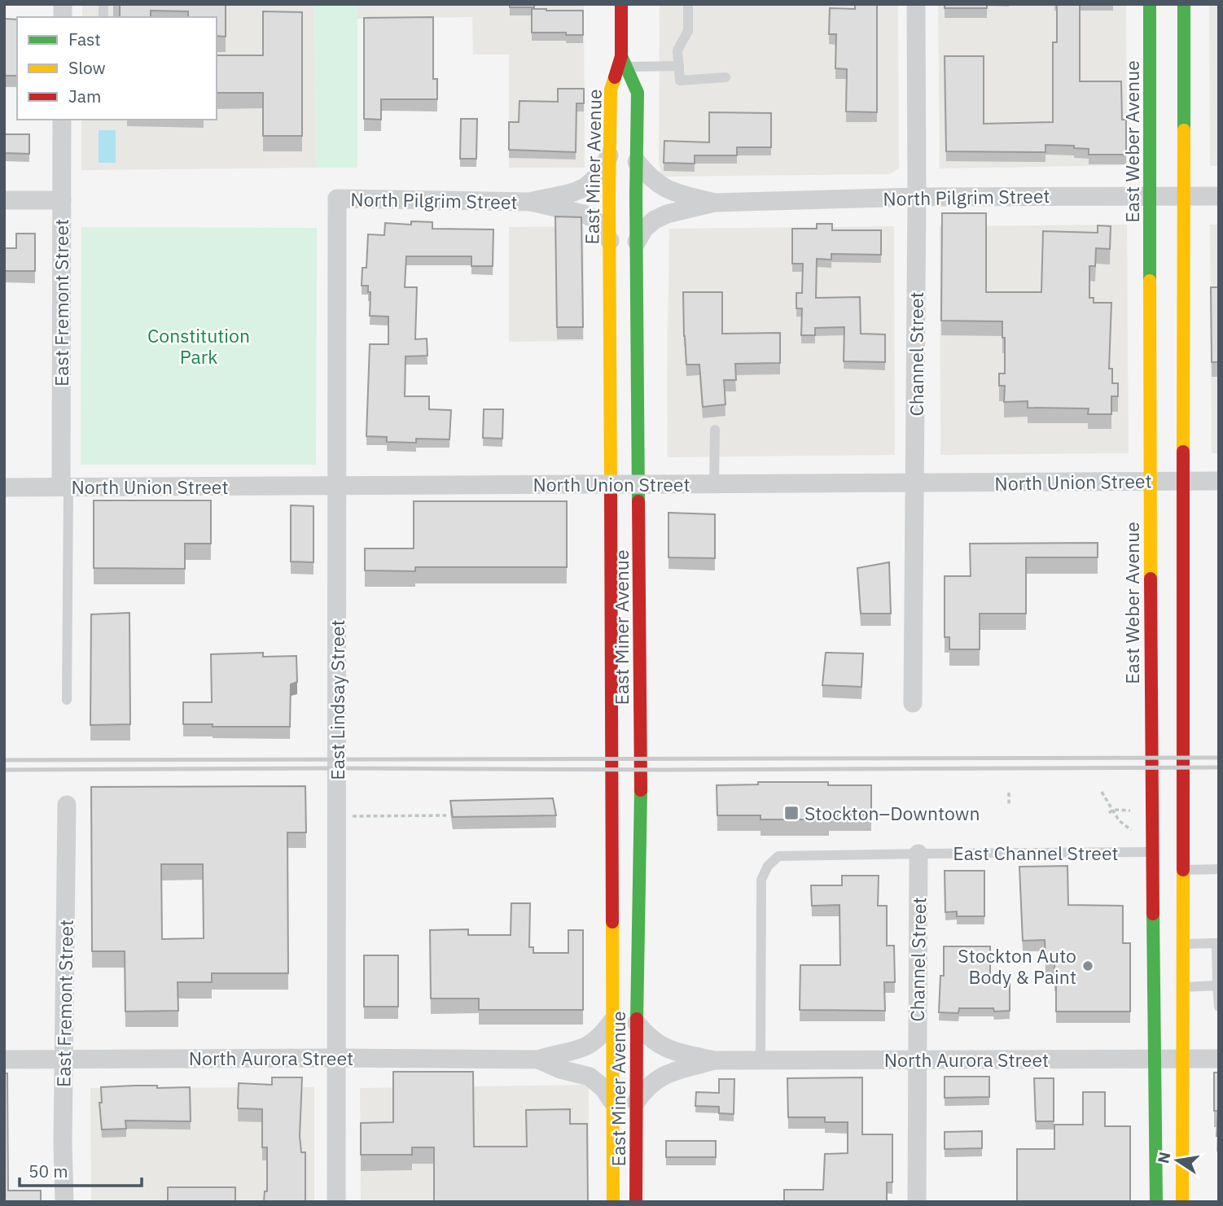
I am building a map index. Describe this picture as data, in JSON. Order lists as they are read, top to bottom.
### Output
{
  "streets": {
    "street": [
      "East Weber Avenue",
      "East Miner Avenue",
      "North Pilgrim Street",
      "East Fremont Street",
      "Channel Street",
      "North Union Street",
      "East Lindsay Street",
      "North Aurora Street"
    ],
    "lane": ["East Channel Street"]
  },
  "crossings": [
    ["East Weber Avenue", "North Pilgrim Street"],
    ["East Weber Avenue", "North Union Street"],
    ["East Weber Avenue", "East Channel Street"],
    ["East Weber Avenue", "North Aurora Street"],
    ["East Miner Avenue", "North Pilgrim Street"],
    ["East Miner Avenue", "North Aurora Street"],
    ["North Pilgrim Street", "Channel Street"],
    ["North Pilgrim Street", "East Lindsay Street"],
    ["East Fremont Street", "North Union Street"],
    ["East Fremont Street", "North Aurora Street"],
    ["Channel Street", "North Union Street"],
    ["Channel Street", "East Channel Street"],
    ["Channel Street", "North Aurora Street"],
    ["North Union Street", "East Lindsay Street"],
    ["East Lindsay Street", "North Aurora Street"],
    ["East Channel Street", "North Aurora Street"]
  ],
  "parks": ["Constitution Park"],
  "places": {
    "transit": ["Stockton–Downtown"],
    "other": ["Stockton Auto Body & Paint"]
  },
  "legend": ["Fast", "Slow", "Jam"],
  "scale_bar": "50 m",
  "north": "left"
}
